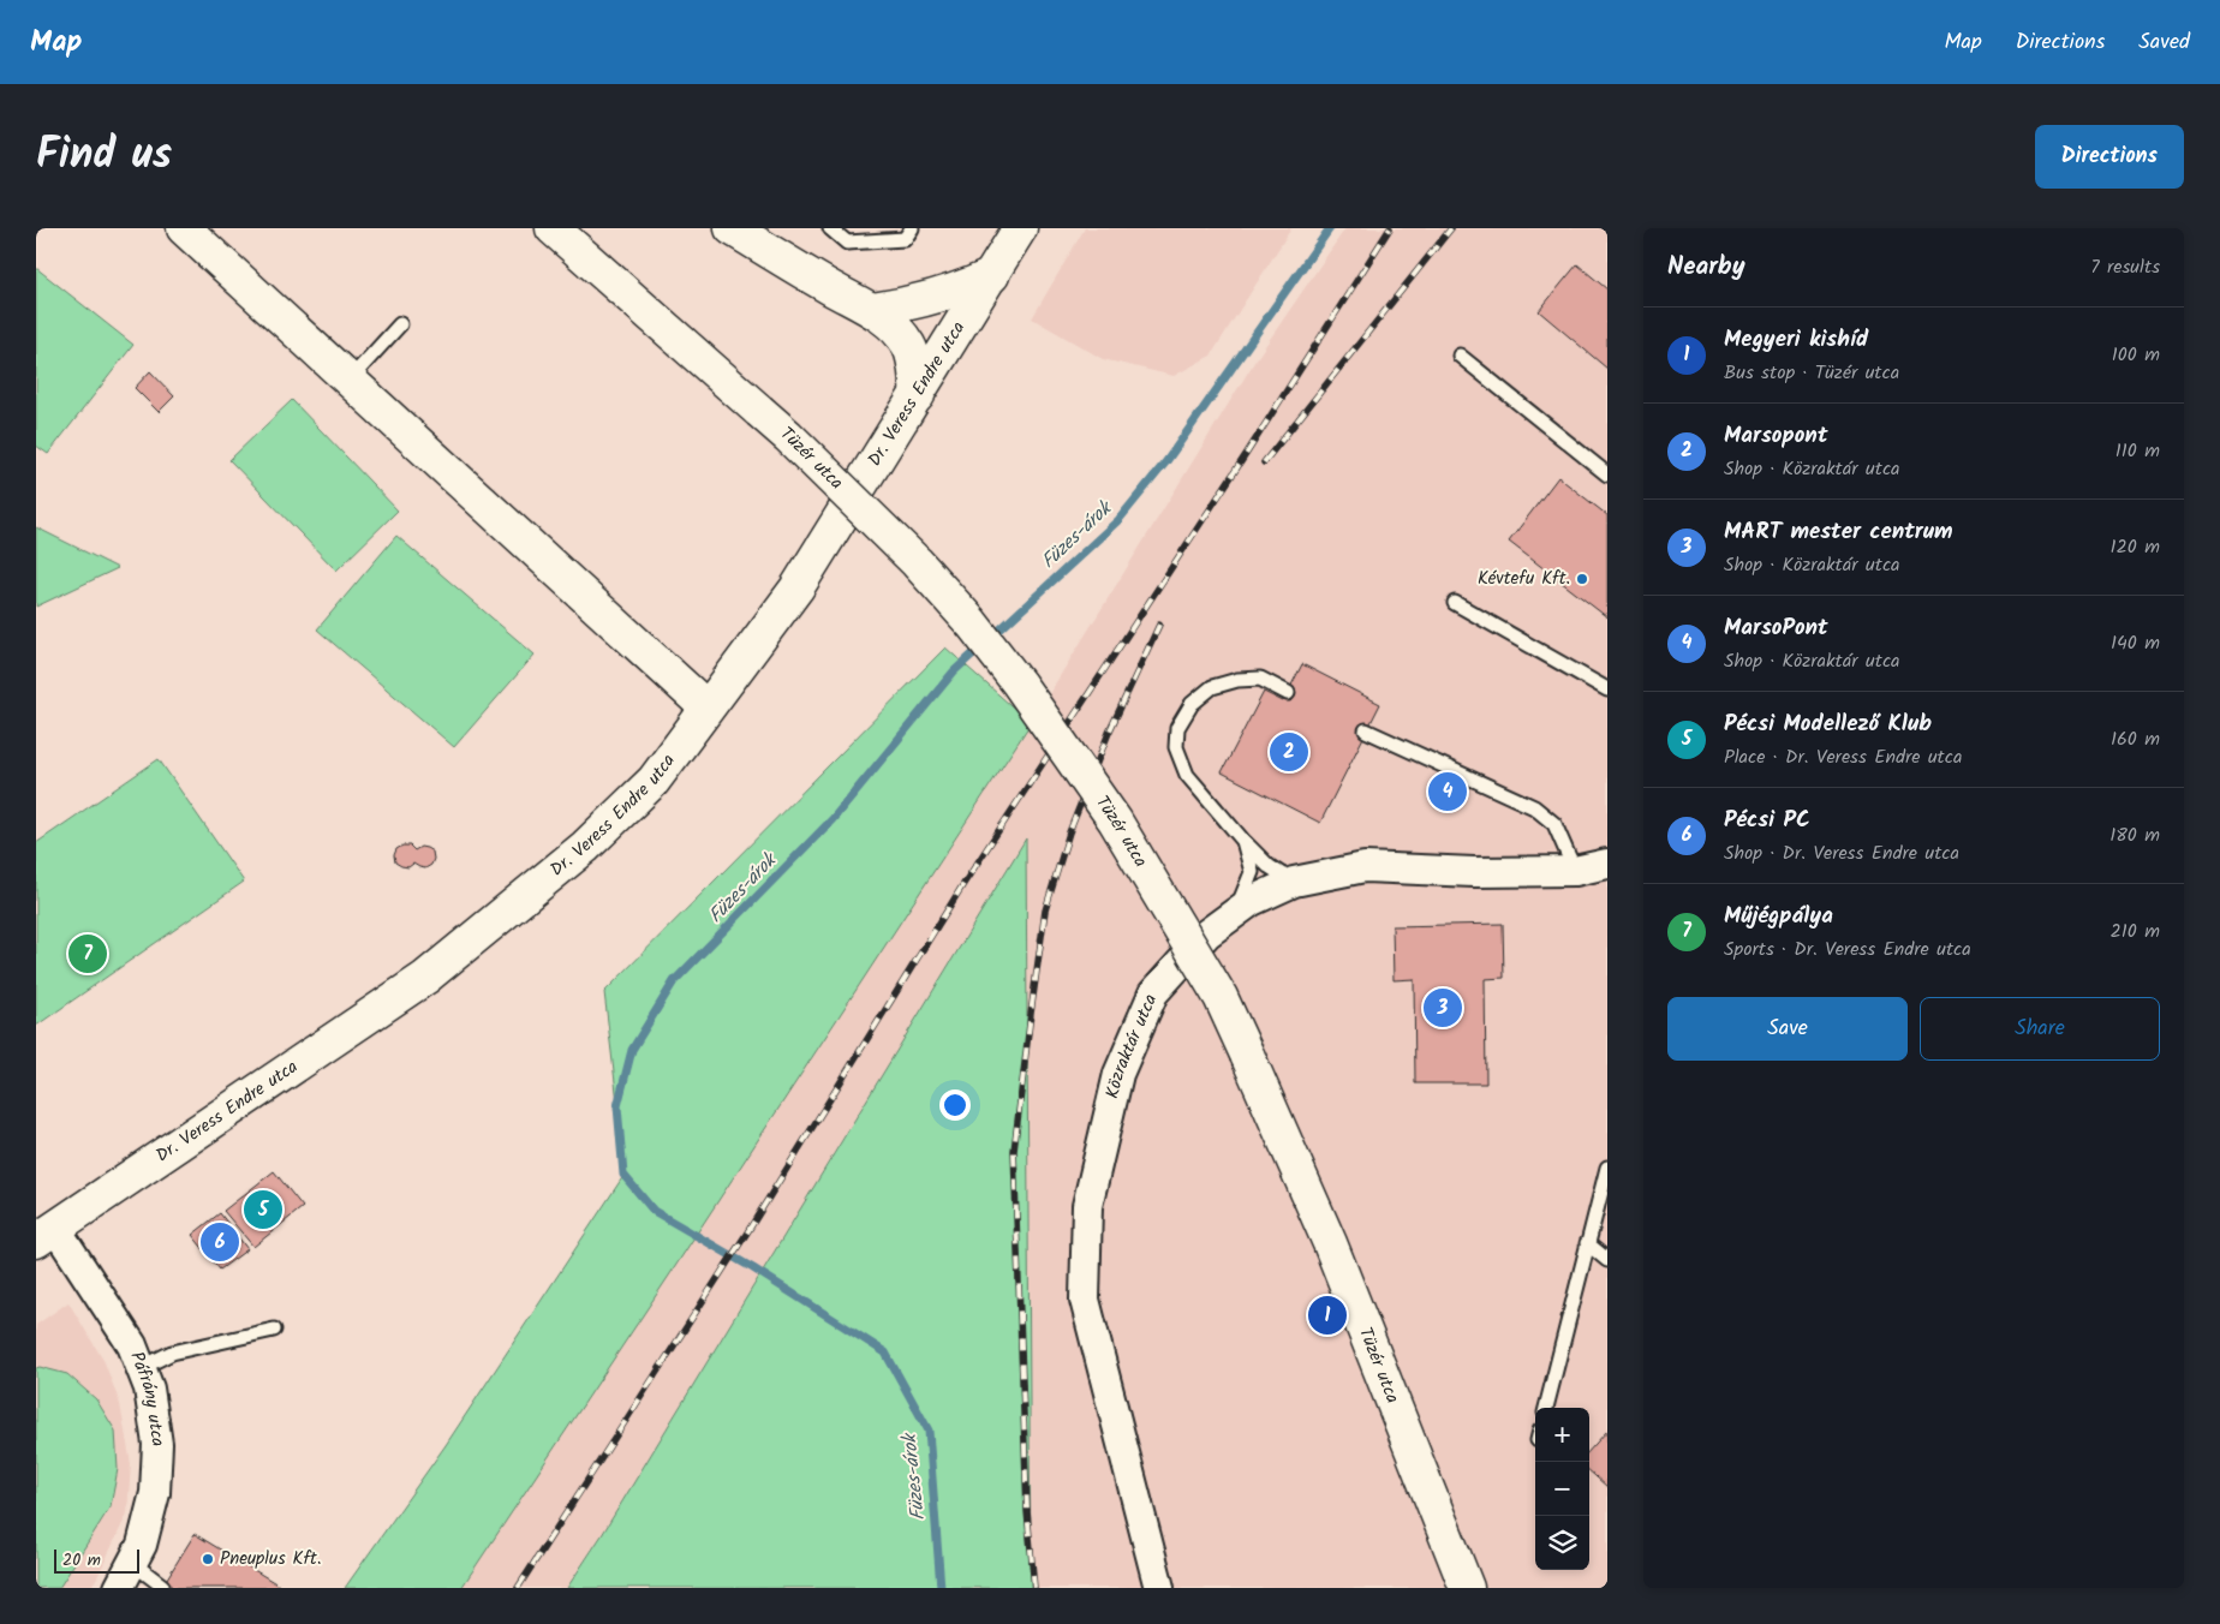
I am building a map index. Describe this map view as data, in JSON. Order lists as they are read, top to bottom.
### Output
{
  "streets": {
    "street": [
      "Dr. Veress Endre utca",
      "Tüzér utca",
      "Közraktár utca",
      "Páfrány utca"
    ]
  },
  "crossings": [
    ["Dr. Veress Endre utca", "Páfrány utca"]
  ],
  "water": ["Füzes-árok"],
  "places": ["Kévtefu Kft.", "Pneuplus Kft."],
  "scale_bar": "20 m",
  "page": {
    "header": "Map",
    "nav": ["Map", "Directions", "Saved"],
    "title": "Find us",
    "buttons": [
      "Directions",
      ["Save", "Share"]
    ],
    "heading": ["Nearby", "7 results"],
    "list": [
      {
        "mark": "1",
        "name": "Megyeri kishíd",
        "note": "Bus stop · Tüzér utca",
        "value": "100 m"
      },
      {
        "mark": "2",
        "name": "Marsopont",
        "note": "Shop · Közraktár utca",
        "value": "110 m"
      },
      {
        "mark": "3",
        "name": "MART mester centrum",
        "note": "Shop · Közraktár utca",
        "value": "120 m"
      },
      {
        "mark": "4",
        "name": "MarsoPont",
        "note": "Shop · Közraktár utca",
        "value": "140 m"
      },
      {
        "mark": "5",
        "name": "Pécsi Modellező Klub",
        "note": "Place · Dr. Veress Endre utca",
        "value": "160 m"
      },
      {
        "mark": "6",
        "name": "Pécsi PC",
        "note": "Shop · Dr. Veress Endre utca",
        "value": "180 m"
      },
      {
        "mark": "7",
        "name": "Műjégpálya",
        "note": "Sports · Dr. Veress Endre utca",
        "value": "210 m"
      }
    ],
    "pins": [
      "2",
      "4",
      "7",
      "3",
      "5",
      "6",
      "1"
    ],
    "map_buttons": ["+", "−"],
    "scale": "20 m"
  }
}
